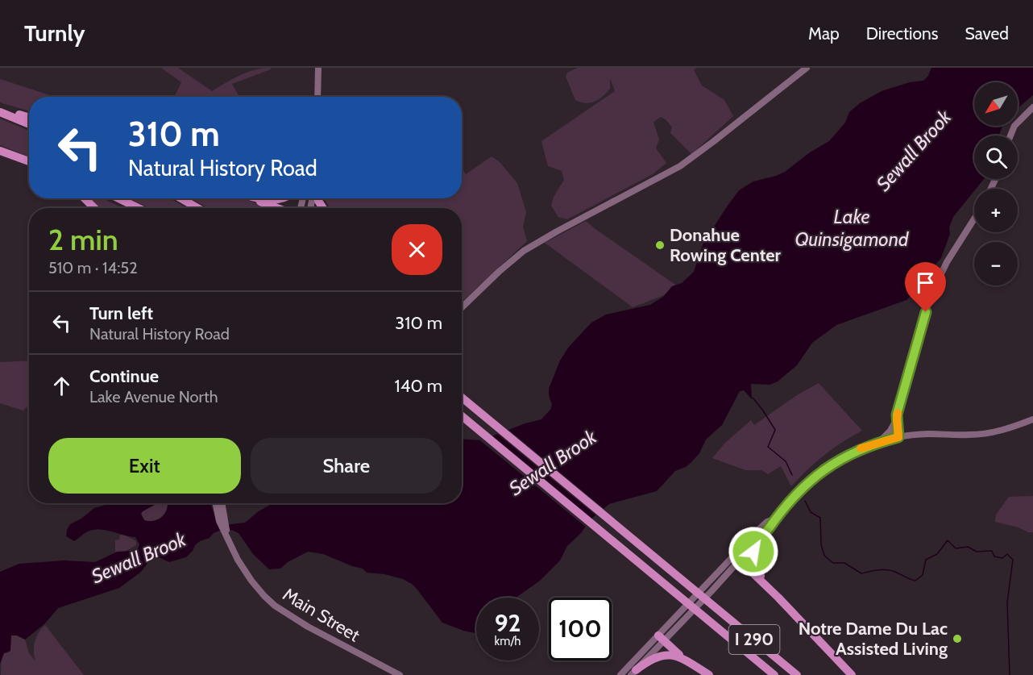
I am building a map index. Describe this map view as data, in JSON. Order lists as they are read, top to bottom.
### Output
{
  "streets": {
    "highway": ["I 290"],
    "main road": ["Main Street"]
  },
  "water": ["Sewall Brook", "Lake Quinsigamond"],
  "places": ["Donahue Rowing Center", "Notre Dame Du Lac Assisted Living"],
  "north": "bottom left",
  "page": {
    "header": "Turnly",
    "nav": ["Map", "Directions", "Saved"],
    "map_buttons": ["+", "−"],
    "turn": ["310 m", "Natural History Road"],
    "heading": ["2 min", "510 m · 14:52"],
    "list": [
      {
        "name": "Turn left",
        "note": "Natural History Road",
        "value": "310 m"
      },
      {
        "name": "Continue",
        "note": "Lake Avenue North",
        "value": "140 m"
      }
    ],
    "buttons": ["Exit", "Share"],
    "speed": "92 km/h",
    "limit": "100"
  }
}
